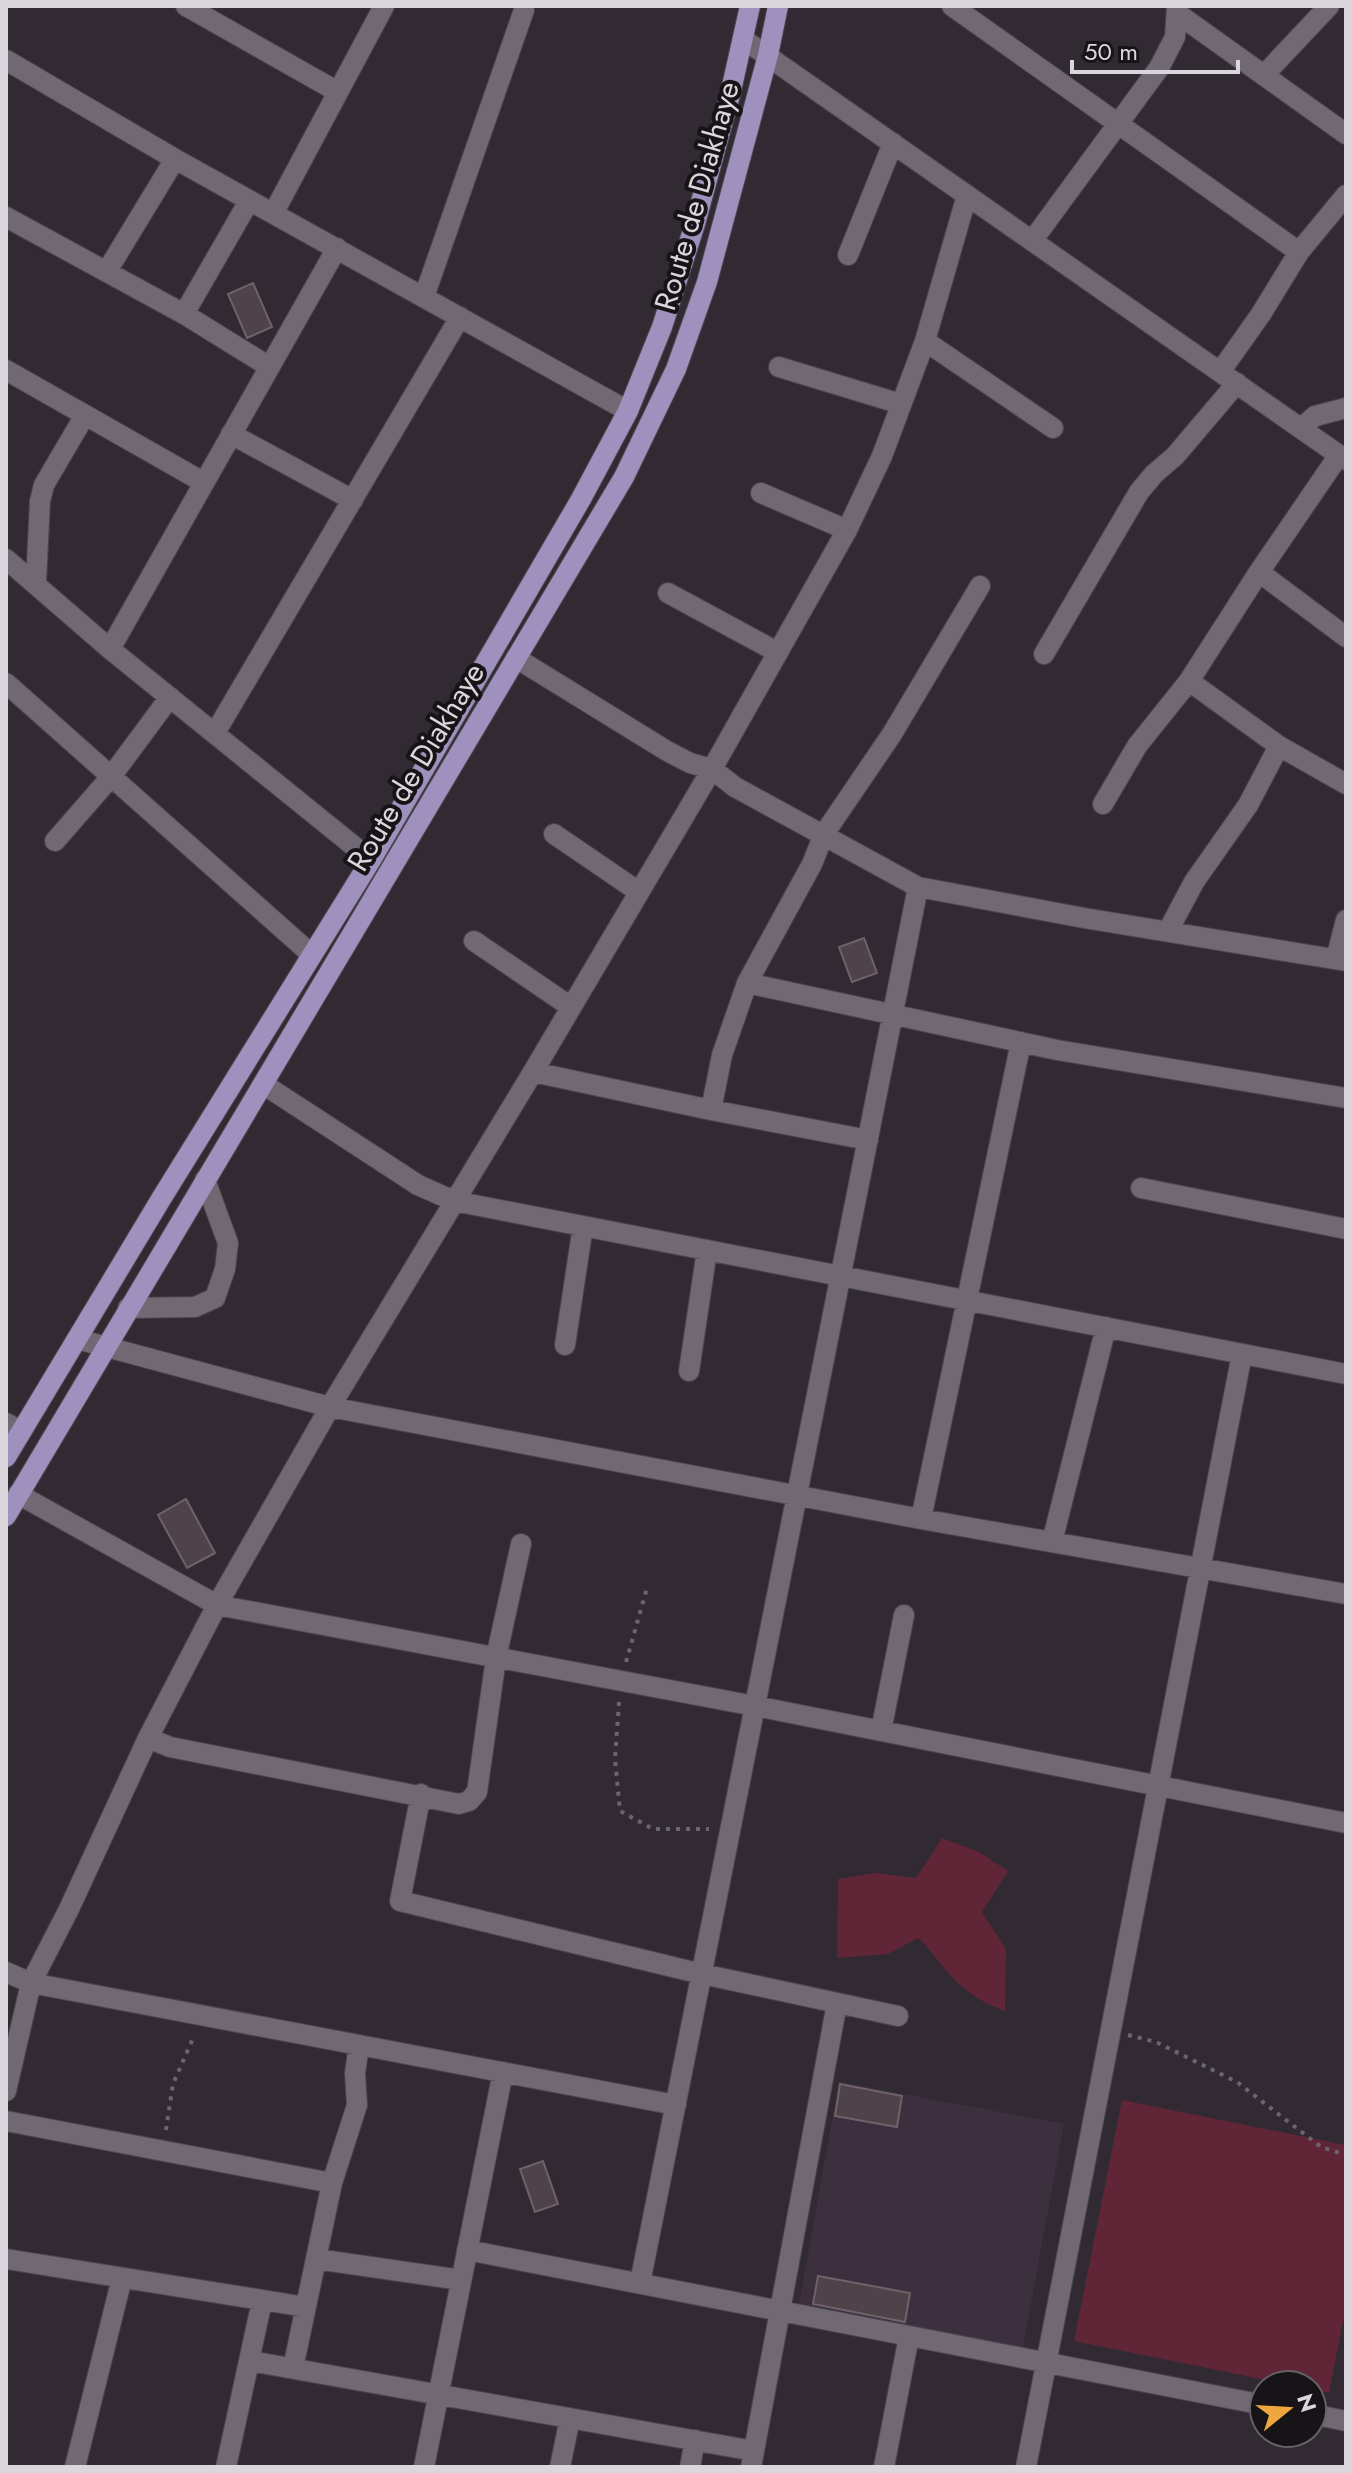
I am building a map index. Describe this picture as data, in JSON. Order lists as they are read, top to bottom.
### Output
{
  "streets": {
    "main road": ["Route de Diakhaye"]
  },
  "scale_bar": "50 m",
  "north": "right"
}
